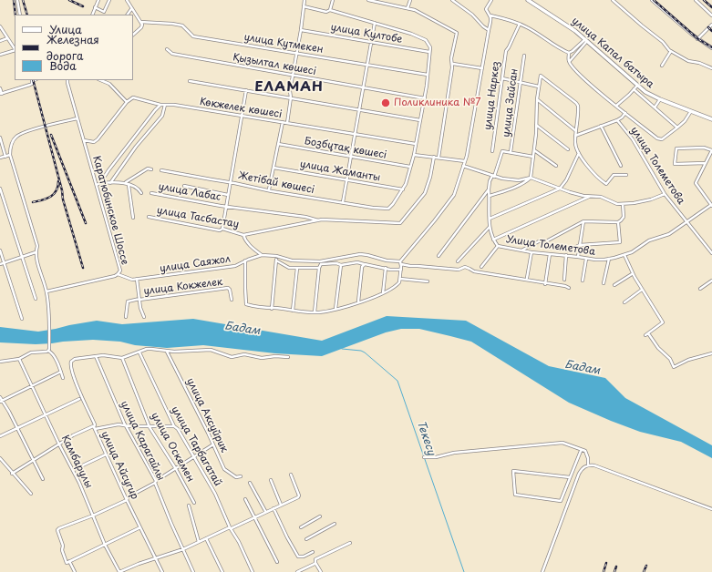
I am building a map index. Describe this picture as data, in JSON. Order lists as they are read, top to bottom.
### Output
{
  "streets": {
    "main road": ["улица Капал батыра"],
    "street": [
      "улица Култобе",
      "улица Кутмекен",
      "Қызылтал көшесі",
      "улица Наркез",
      "улица Зайсан",
      "Көкжелек көшесі",
      "Бозбұтақ көшесі",
      "улица Толеметова",
      "улица Жаманты",
      "Жетібай көшесі",
      "улица Лабас",
      "Каратюбинское Шоссе",
      "улица Тасбастау",
      "Улица Толеметова",
      "улица Саяжол",
      "улица Кокжелек",
      "улица Аксуйрик",
      "улица Карагайлы",
      "улица Тарбагатай",
      "улица Оскемен",
      "Камбарулы",
      "улица Айсугир"
    ]
  },
  "crossings": [
    ["улица Толеметова", "Улица Толеметова"],
    ["улица Жаманты", "Жетібай көшесі"],
    ["улица Лабас", "улица Тасбастау"],
    ["Каратюбинское Шоссе", "улица Саяжол"],
    ["улица Тасбастау", "улица Саяжол"],
    ["улица Карагайлы", "улица Айсугир"]
  ],
  "districts": ["ЕЛАМАН"],
  "water": ["Бадам", "Текесу"],
  "places": ["Поликлиника №7"],
  "legend": ["Улица", "Железная дорога", "Вода"]
}
